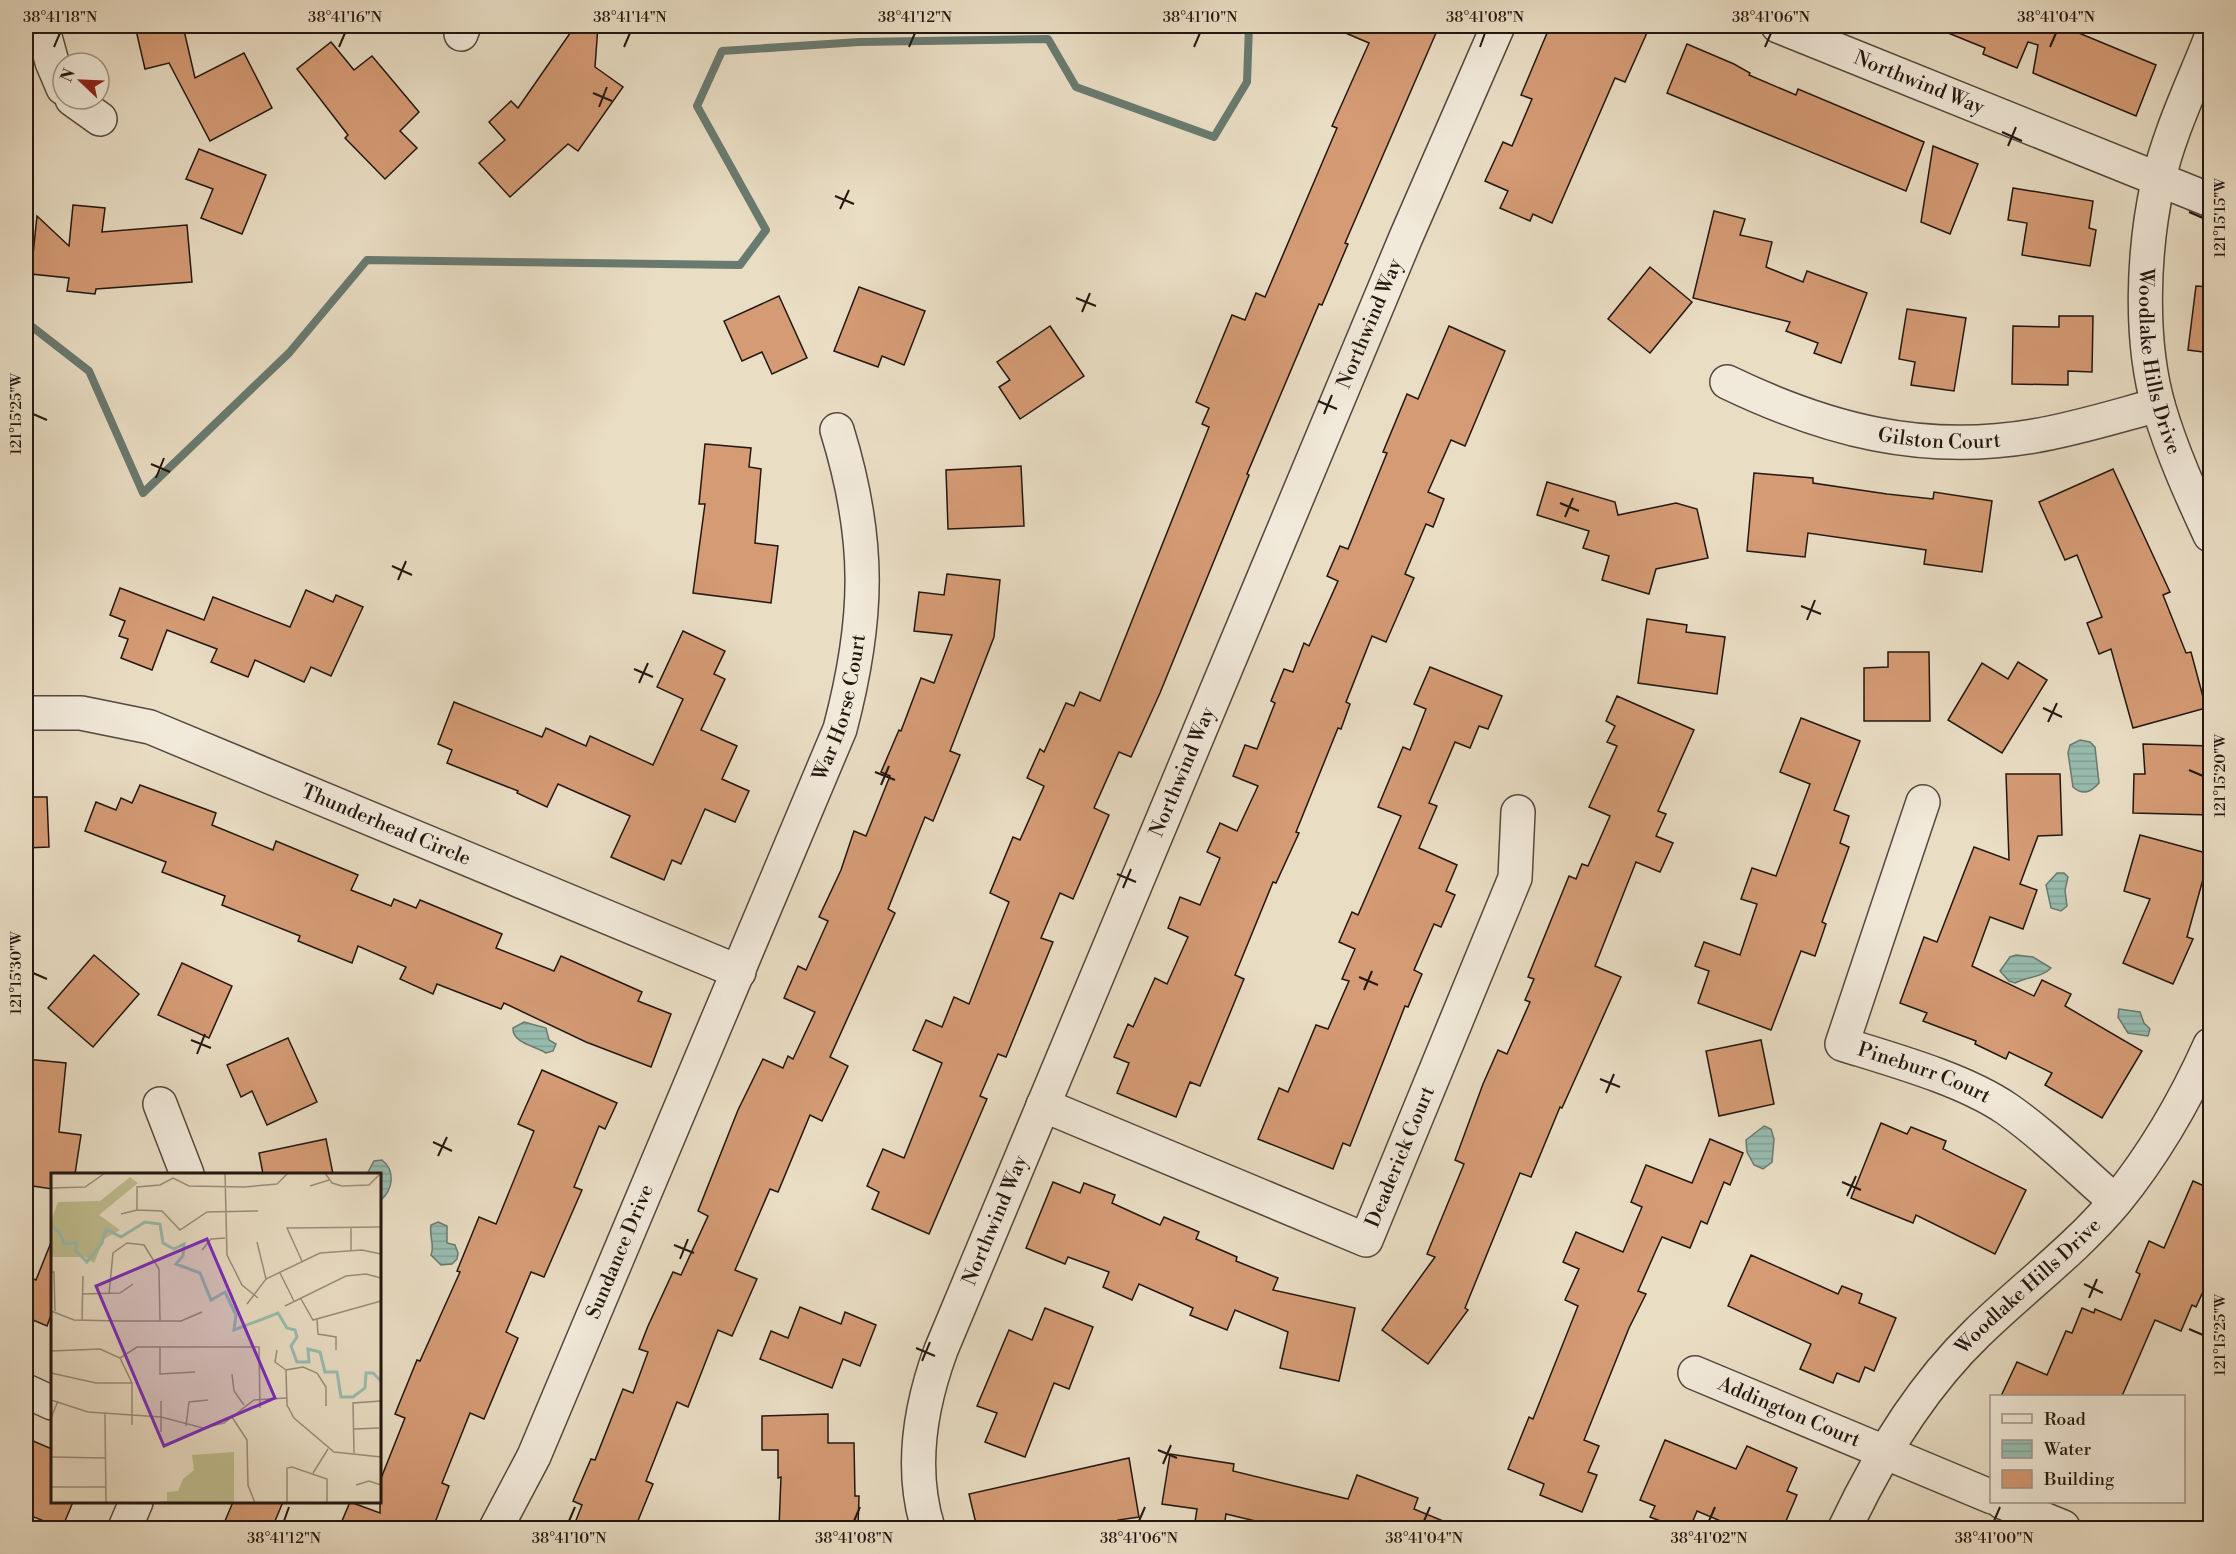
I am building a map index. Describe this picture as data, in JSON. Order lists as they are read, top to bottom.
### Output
{
  "streets": {
    "street": [
      "Northwind Way",
      "Woodlake Hills Drive",
      "Gilston Court",
      "War Horse Court",
      "Thunderhead Circle",
      "Pineburr Court",
      "Deaderick Court",
      "Sundance Drive",
      "Addington Court"
    ]
  },
  "crossings": [
    ["Northwind Way", "Woodlake Hills Drive"],
    ["Northwind Way", "Deaderick Court"],
    ["Woodlake Hills Drive", "Gilston Court"],
    ["Woodlake Hills Drive", "Pineburr Court"],
    ["Woodlake Hills Drive", "Addington Court"],
    ["War Horse Court", "Thunderhead Circle"],
    ["War Horse Court", "Sundance Drive"],
    ["Thunderhead Circle", "Sundance Drive"]
  ],
  "legend": ["Road", "Water", "Building"],
  "north": "top left",
  "coordinates": [
    "38°41'18\"N",
    "38°41'16\"N",
    "38°41'14\"N",
    "38°41'12\"N",
    "38°41'10\"N",
    "38°41'08\"N",
    "38°41'06\"N",
    "38°41'04\"N",
    "121°15'15\"W",
    "121°15'25\"W",
    "121°15'20\"W",
    "121°15'30\"W",
    "38°41'02\"N",
    "38°41'00\"N"
  ]
}
